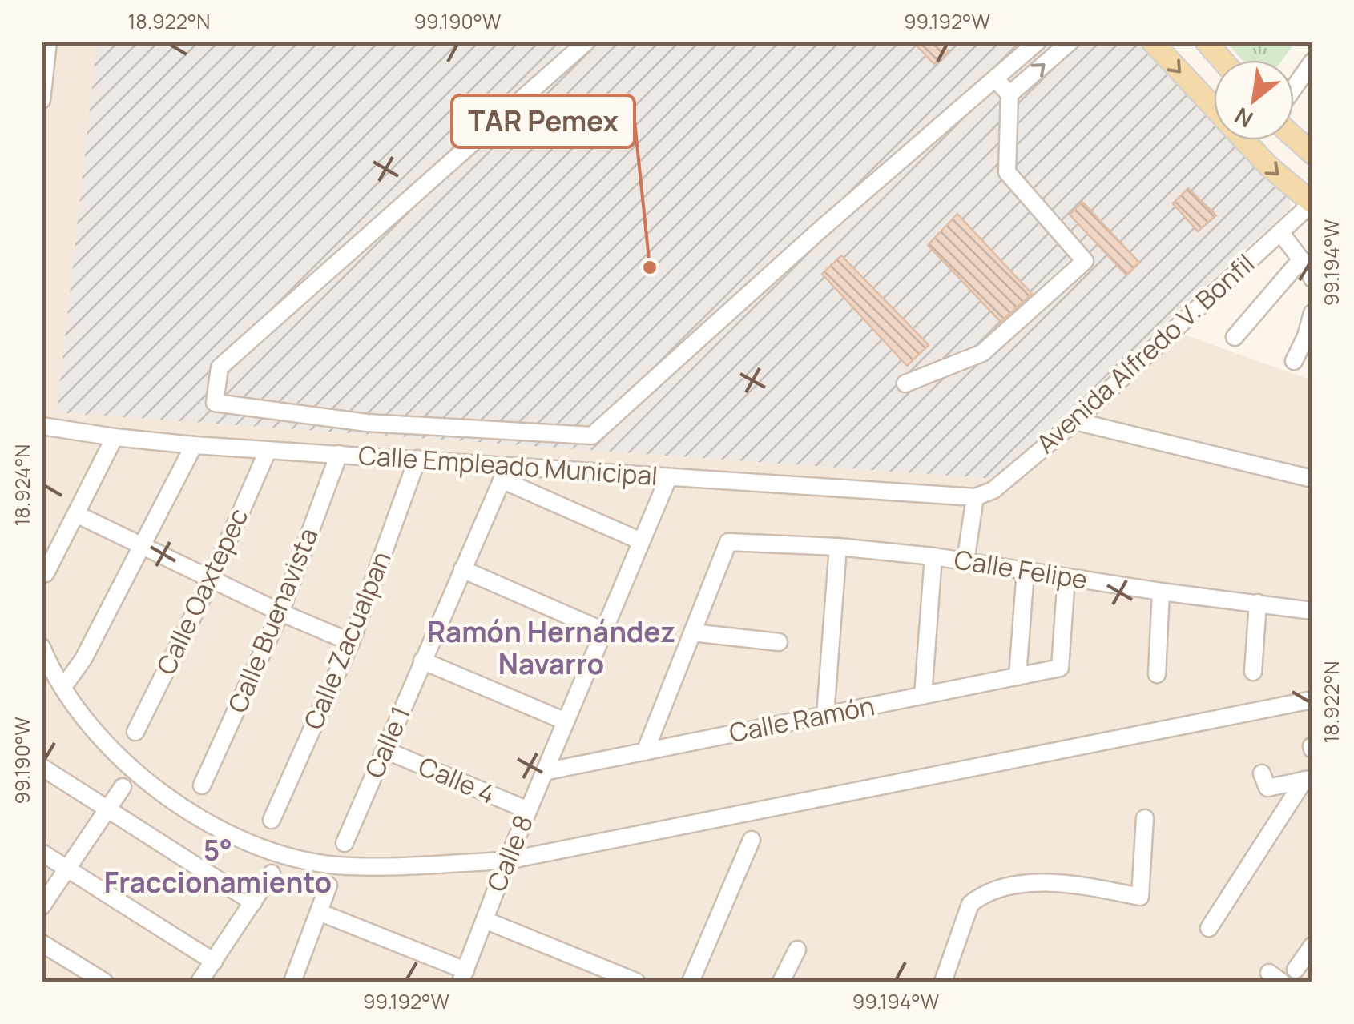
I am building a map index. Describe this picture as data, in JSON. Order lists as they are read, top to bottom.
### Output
{
  "streets": {
    "street": [
      "Avenida Alfredo V. Bonfil",
      "Calle Empleado Municipal",
      "Calle Felipe",
      "Calle Oaxtepec",
      "Calle Buenavista",
      "Calle Zacualpan",
      "Calle Ramón",
      "Calle 1",
      "Calle 4",
      "Calle 8"
    ]
  },
  "crossings": [
    ["Avenida Alfredo V. Bonfil", "Calle Empleado Municipal"],
    ["Calle Empleado Municipal", "Calle Oaxtepec"],
    ["Calle Empleado Municipal", "Calle Buenavista"],
    ["Calle Empleado Municipal", "Calle Zacualpan"],
    ["Calle Empleado Municipal", "Calle 1"],
    ["Calle Empleado Municipal", "Calle 8"],
    ["Calle Felipe", "Calle Ramón"],
    ["Calle Ramón", "Calle 8"],
    ["Calle 1", "Calle 4"],
    ["Calle 4", "Calle 8"]
  ],
  "districts": ["Ramón Hernández Navarro", "5° Fraccionamiento"],
  "places": ["TAR Pemex"],
  "north": "bottom left",
  "coordinates": [
    "18.922°N",
    "99.190°W",
    "99.192°W",
    "99.194°W",
    "18.924°N"
  ]
}
